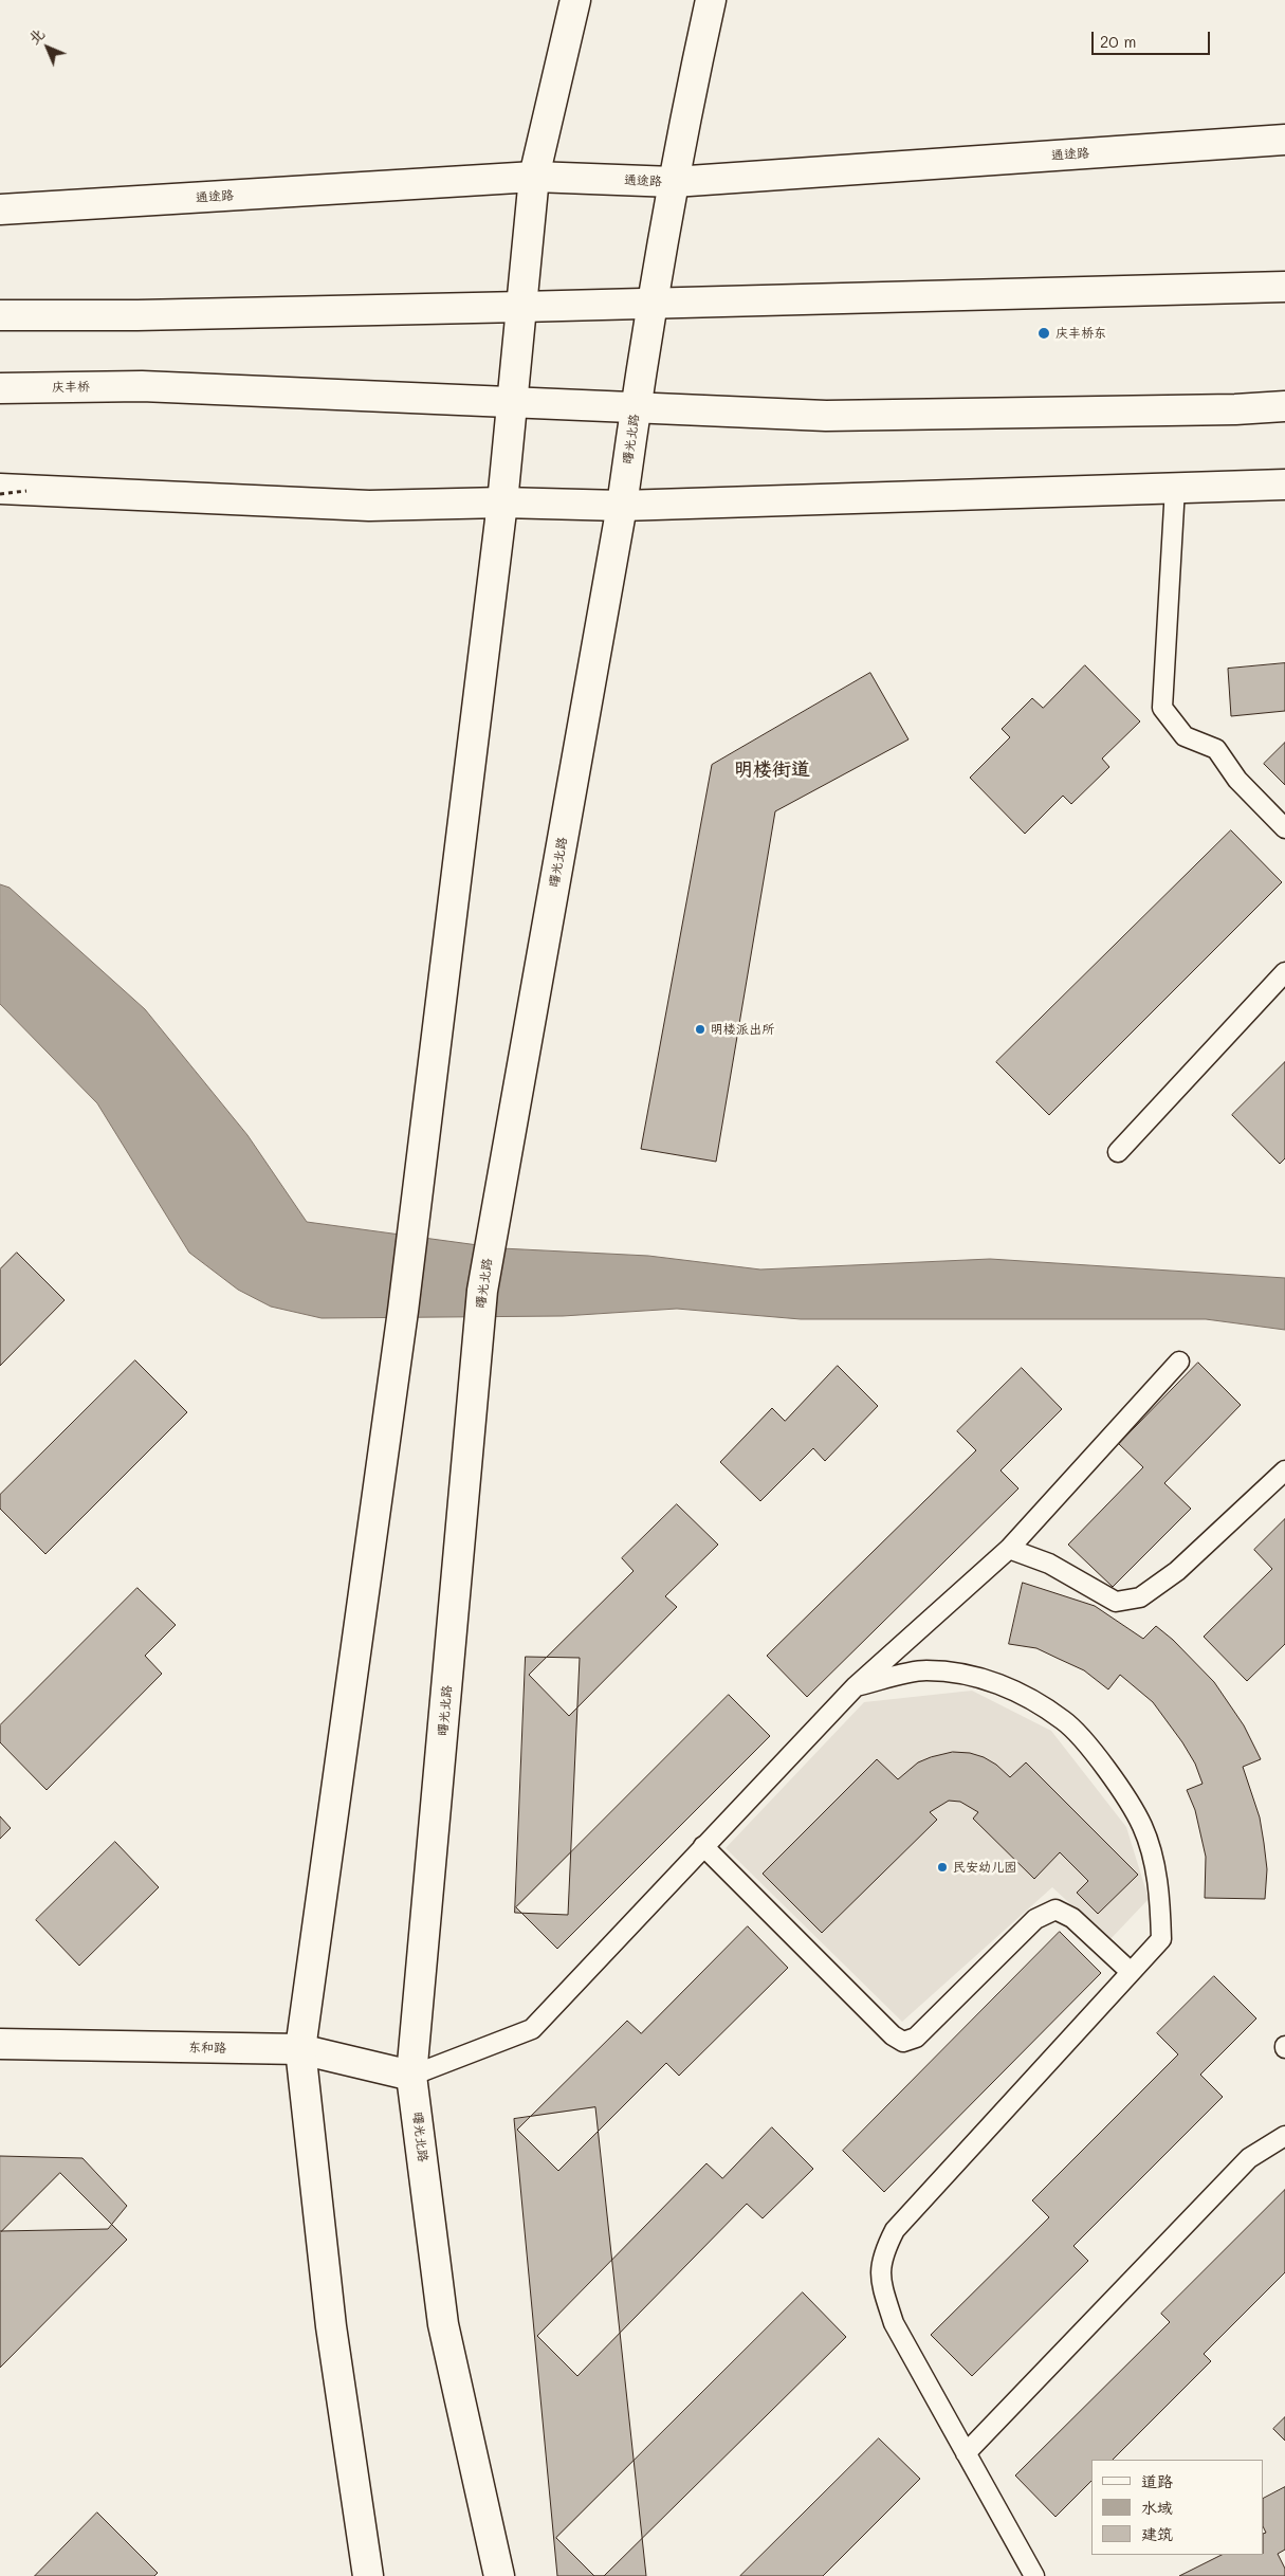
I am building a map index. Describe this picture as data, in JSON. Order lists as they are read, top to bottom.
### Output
{
  "streets": {
    "main road": [
      "通途路",
      "庆丰桥",
      "曙光北路",
      "东和路"
    ]
  },
  "crossings": [
    ["通途路", "曙光北路"],
    ["曙光北路", "东和路"]
  ],
  "districts": ["明楼街道"],
  "places": ["庆丰桥东", "明楼派出所", "民安幼儿园"],
  "legend": ["道路", "水域", "建筑"],
  "scale_bar": "20 m",
  "north": "top left"
}
